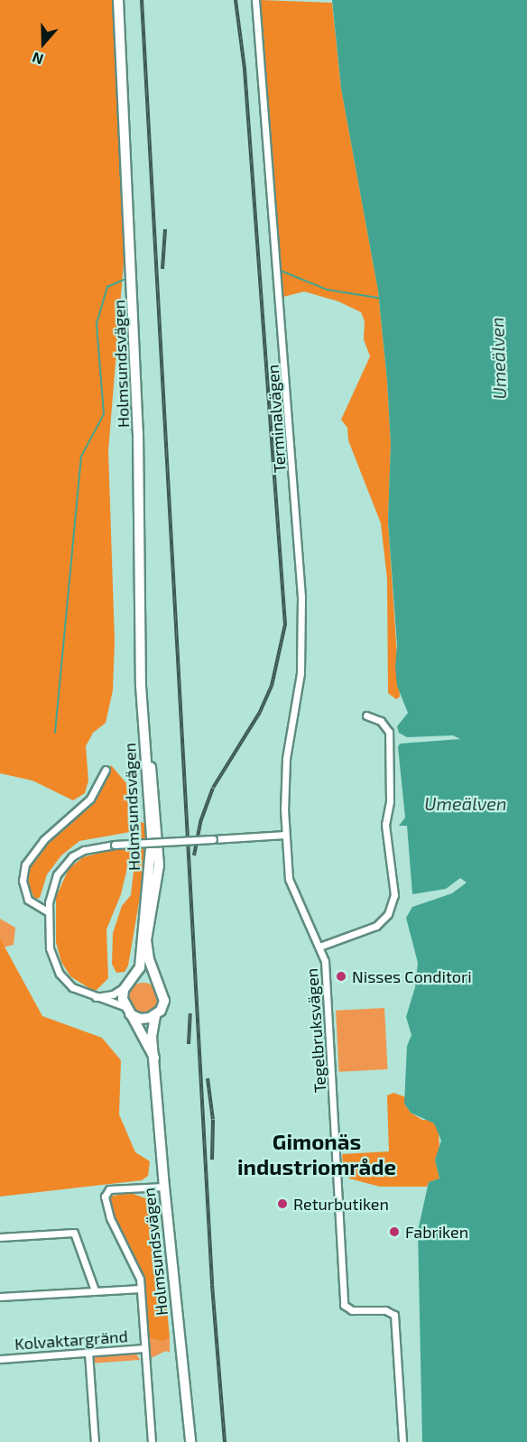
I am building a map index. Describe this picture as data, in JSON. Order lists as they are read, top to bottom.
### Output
{
  "streets": {
    "main road": ["Holmsundsvägen"],
    "street": ["Terminalvägen", "Tegelbruksvägen", "Kolvaktargränd"]
  },
  "crossings": [
    ["Holmsundsvägen", "Kolvaktargränd"],
    ["Terminalvägen", "Tegelbruksvägen"]
  ],
  "districts": ["Gimonäs industriområde"],
  "water": ["Umeälven"],
  "places": ["Nisses Conditori", "Returbutiken", "Fabriken"],
  "north": "bottom"
}
